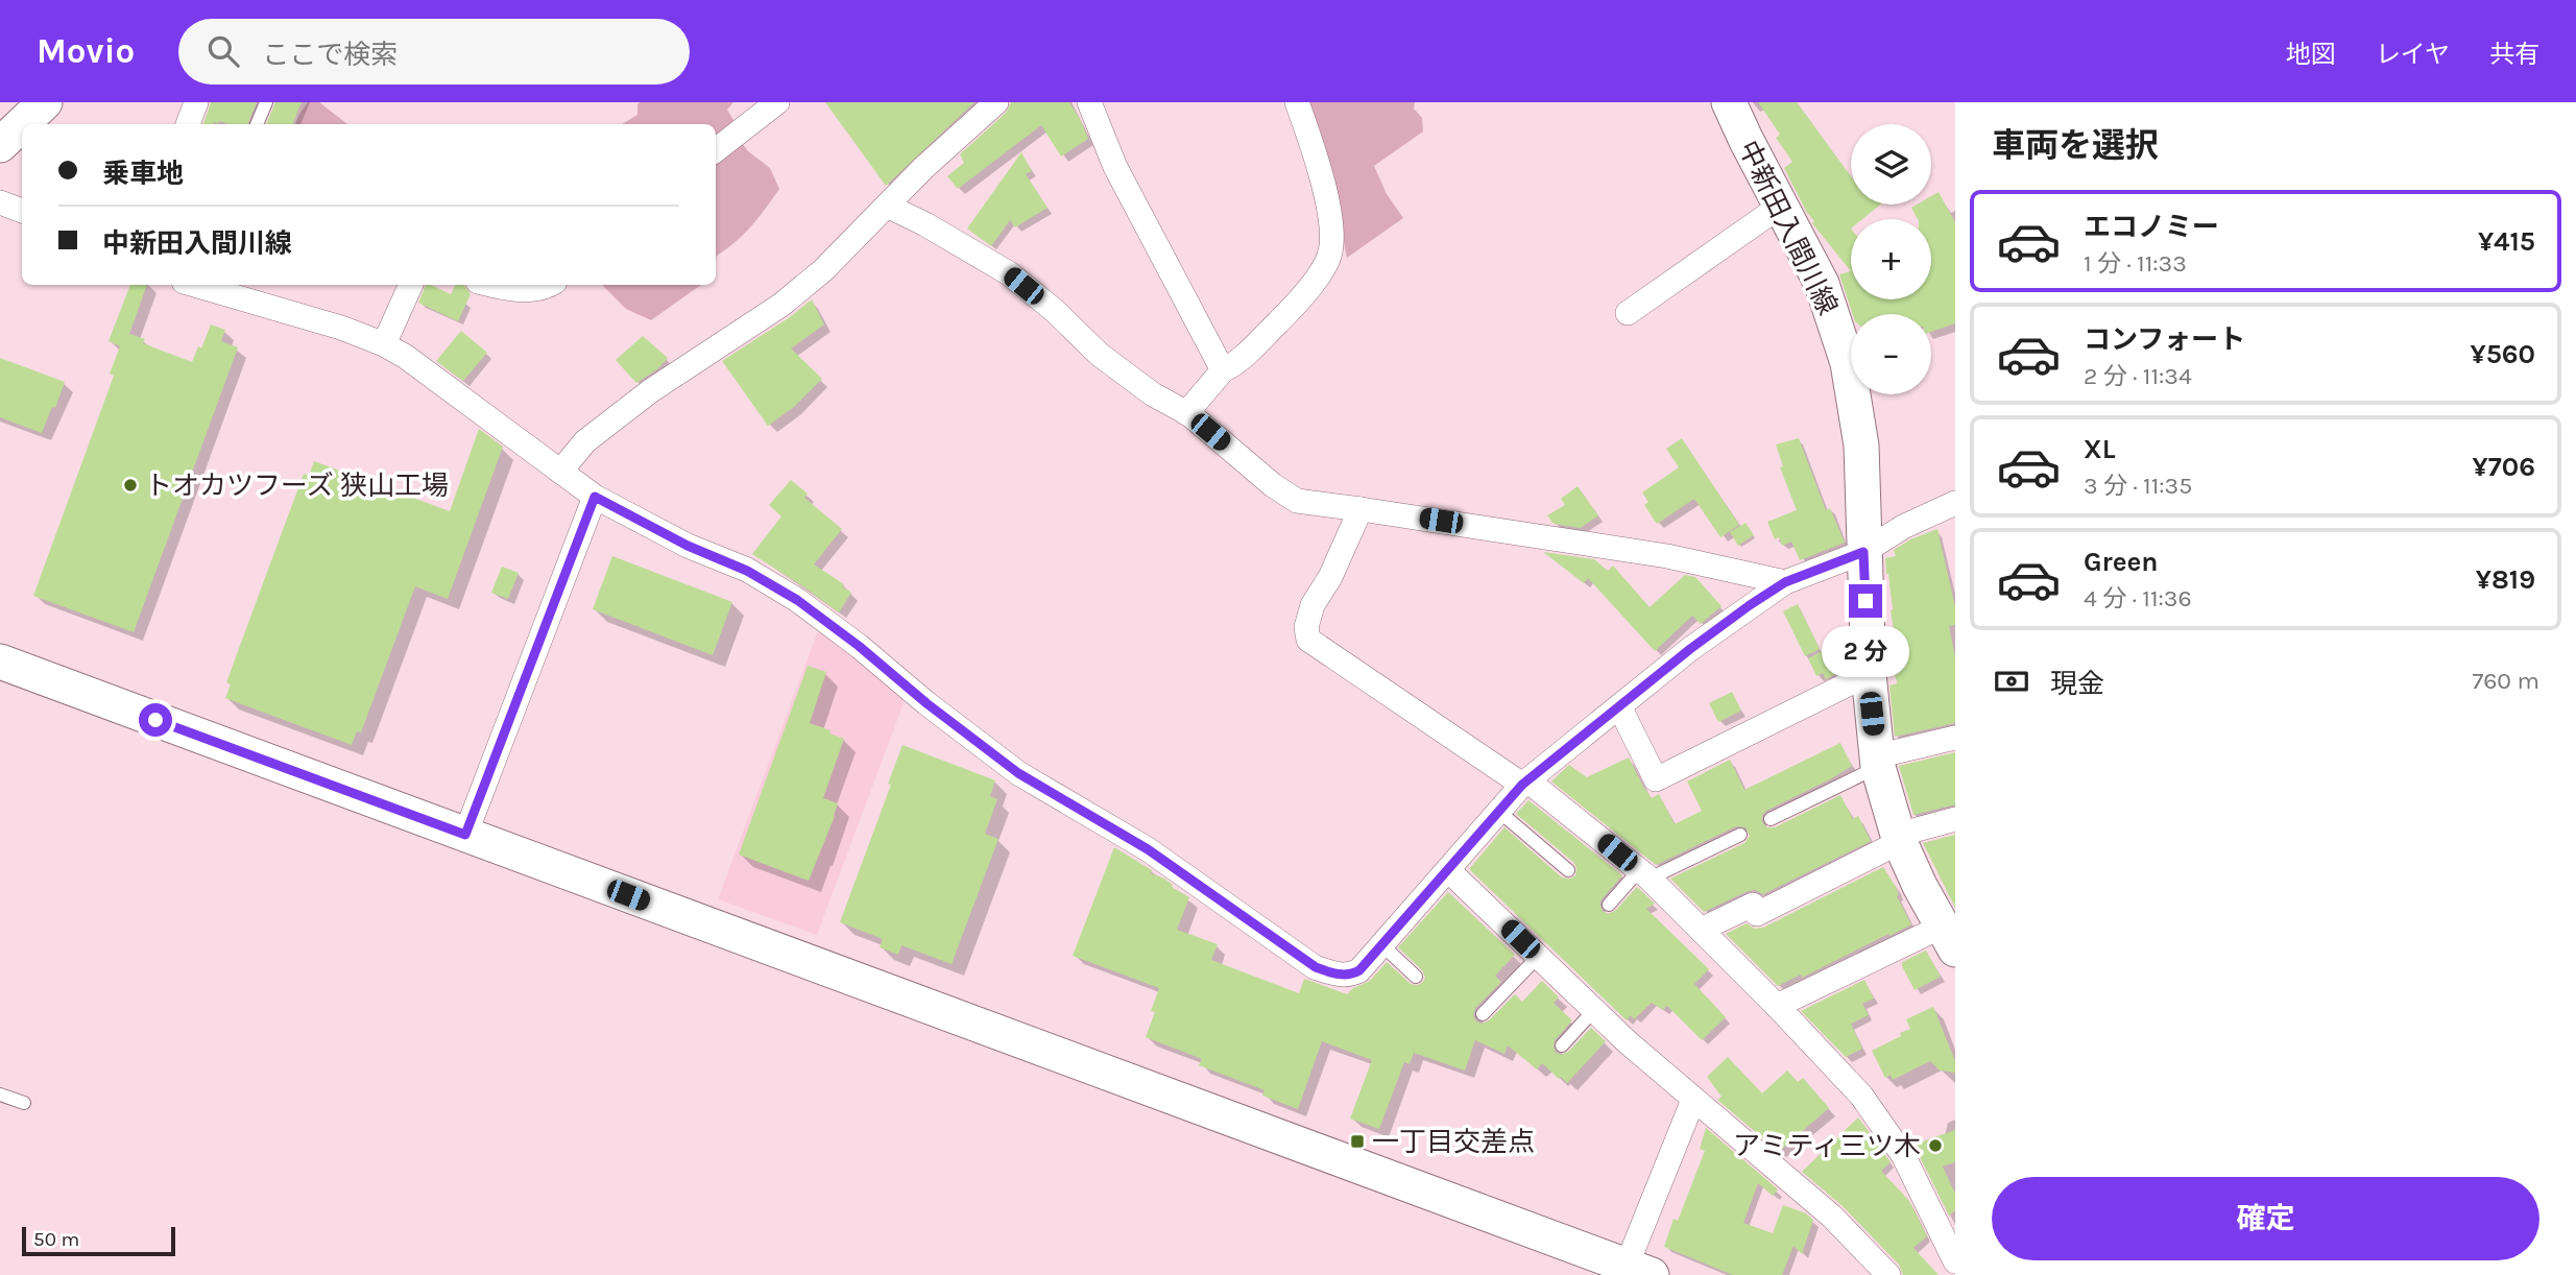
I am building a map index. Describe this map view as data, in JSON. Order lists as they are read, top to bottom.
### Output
{
  "streets": {
    "street": ["中新田入間川線"]
  },
  "places": {
    "other": ["トオカツフーズ 狭山工場", "アミティ三ツ木"],
    "transit": ["一丁目交差点"]
  },
  "scale_bar": "50 m",
  "page": {
    "header": "Movio",
    "search": "ここで検索",
    "nav": ["地図", "レイヤ", "共有"],
    "heading": "車両を選択",
    "map_buttons": ["+", "−"],
    "banner": ["乗車地", "中新田入間川線"],
    "list": [
      {
        "name": "エコノミー",
        "note": "1 分 · 11:33",
        "value": "¥415"
      },
      {
        "name": "コンフォート",
        "note": "2 分 · 11:34",
        "value": "¥560"
      },
      {
        "name": "XL",
        "note": "3 分 · 11:35",
        "value": "¥706"
      },
      {
        "name": "Green",
        "note": "4 分 · 11:36",
        "value": "¥819"
      }
    ],
    "bubble": "2 分",
    "pay": ["現金", "760 m"],
    "buttons": "確定",
    "scale": "50 m"
  }
}
